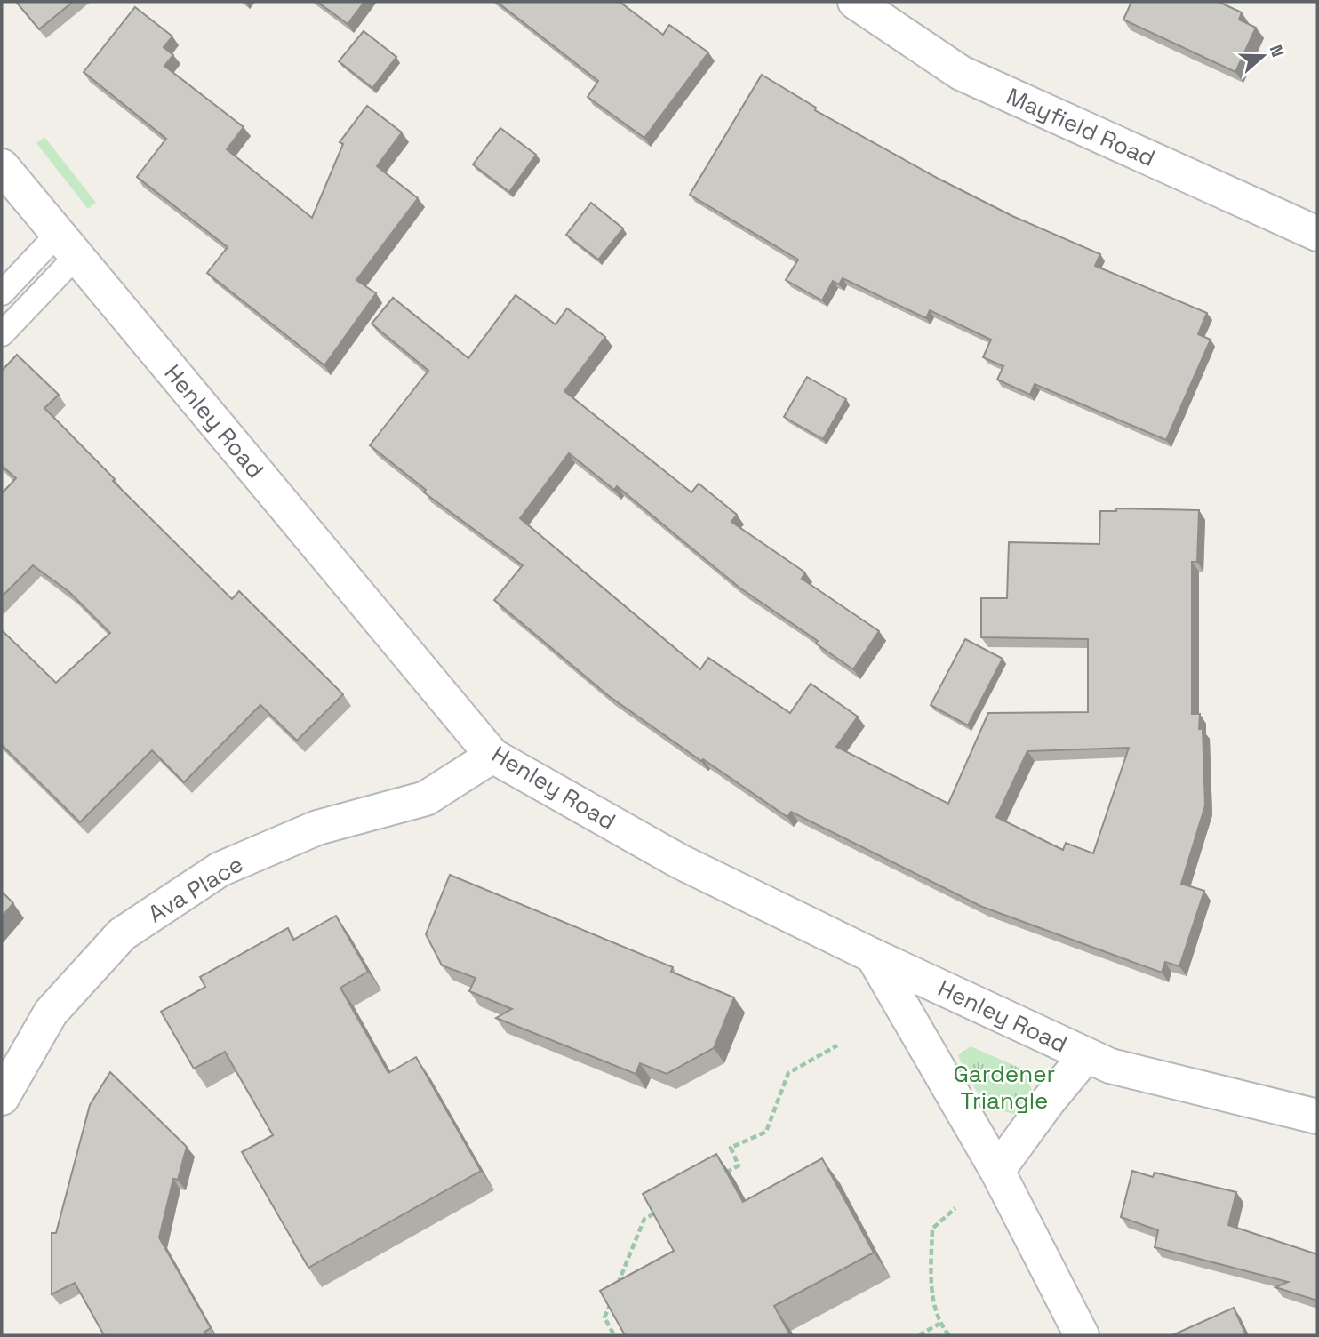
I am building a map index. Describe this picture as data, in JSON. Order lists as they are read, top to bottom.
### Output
{
  "streets": {
    "street": ["Mayfield Road", "Henley Road", "Ava Place"]
  },
  "crossings": [
    ["Henley Road", "Ava Place"]
  ],
  "parks": ["Gardener Triangle"],
  "north": "right"
}
